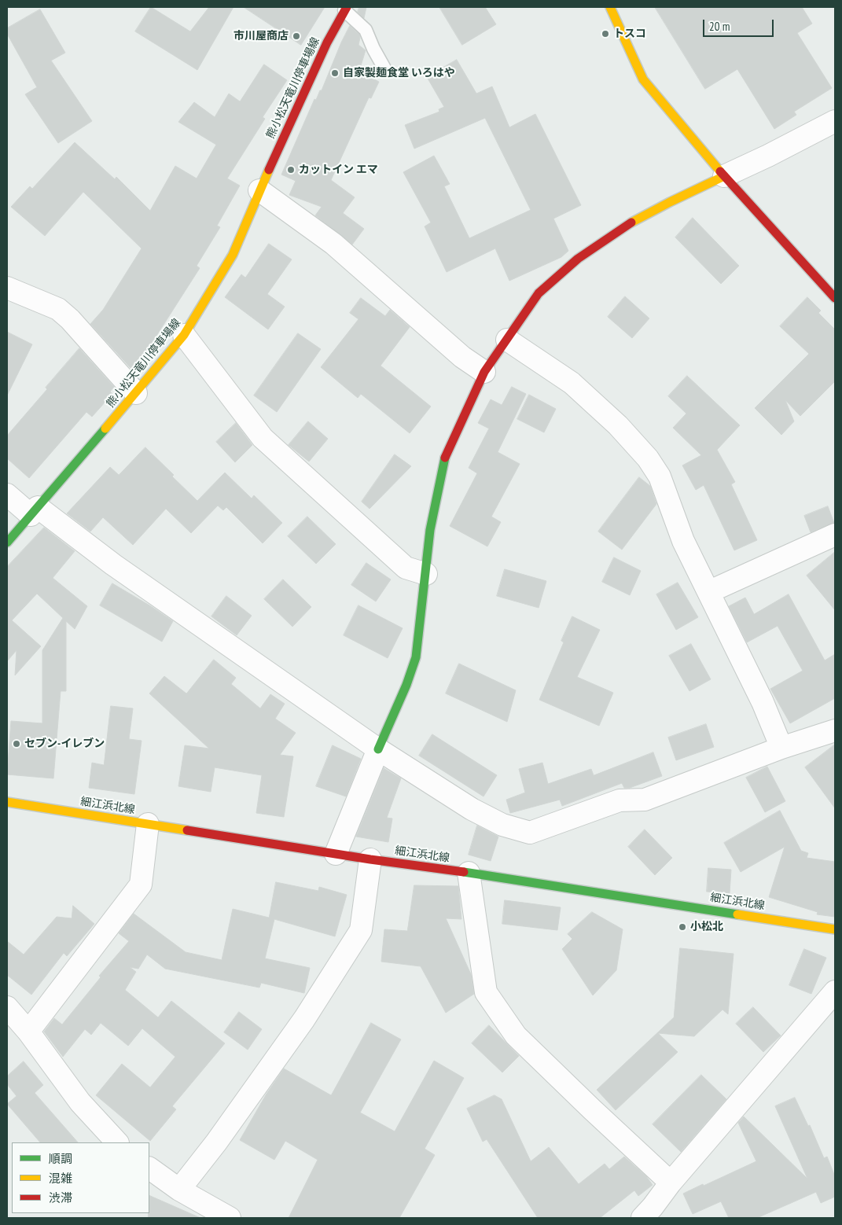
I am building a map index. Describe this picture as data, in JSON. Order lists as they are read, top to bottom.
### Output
{
  "streets": {
    "main road": ["熊小松天竜川停車場線", "細江浜北線"]
  },
  "places": [
    "トスコ",
    "市川屋商店",
    "自家製麺食堂 いろはや",
    "カットイン エマ",
    "セブン-イレブン",
    "小松北"
  ],
  "legend": ["順調", "混雑", "渋滞"],
  "scale_bar": "20 m"
}
